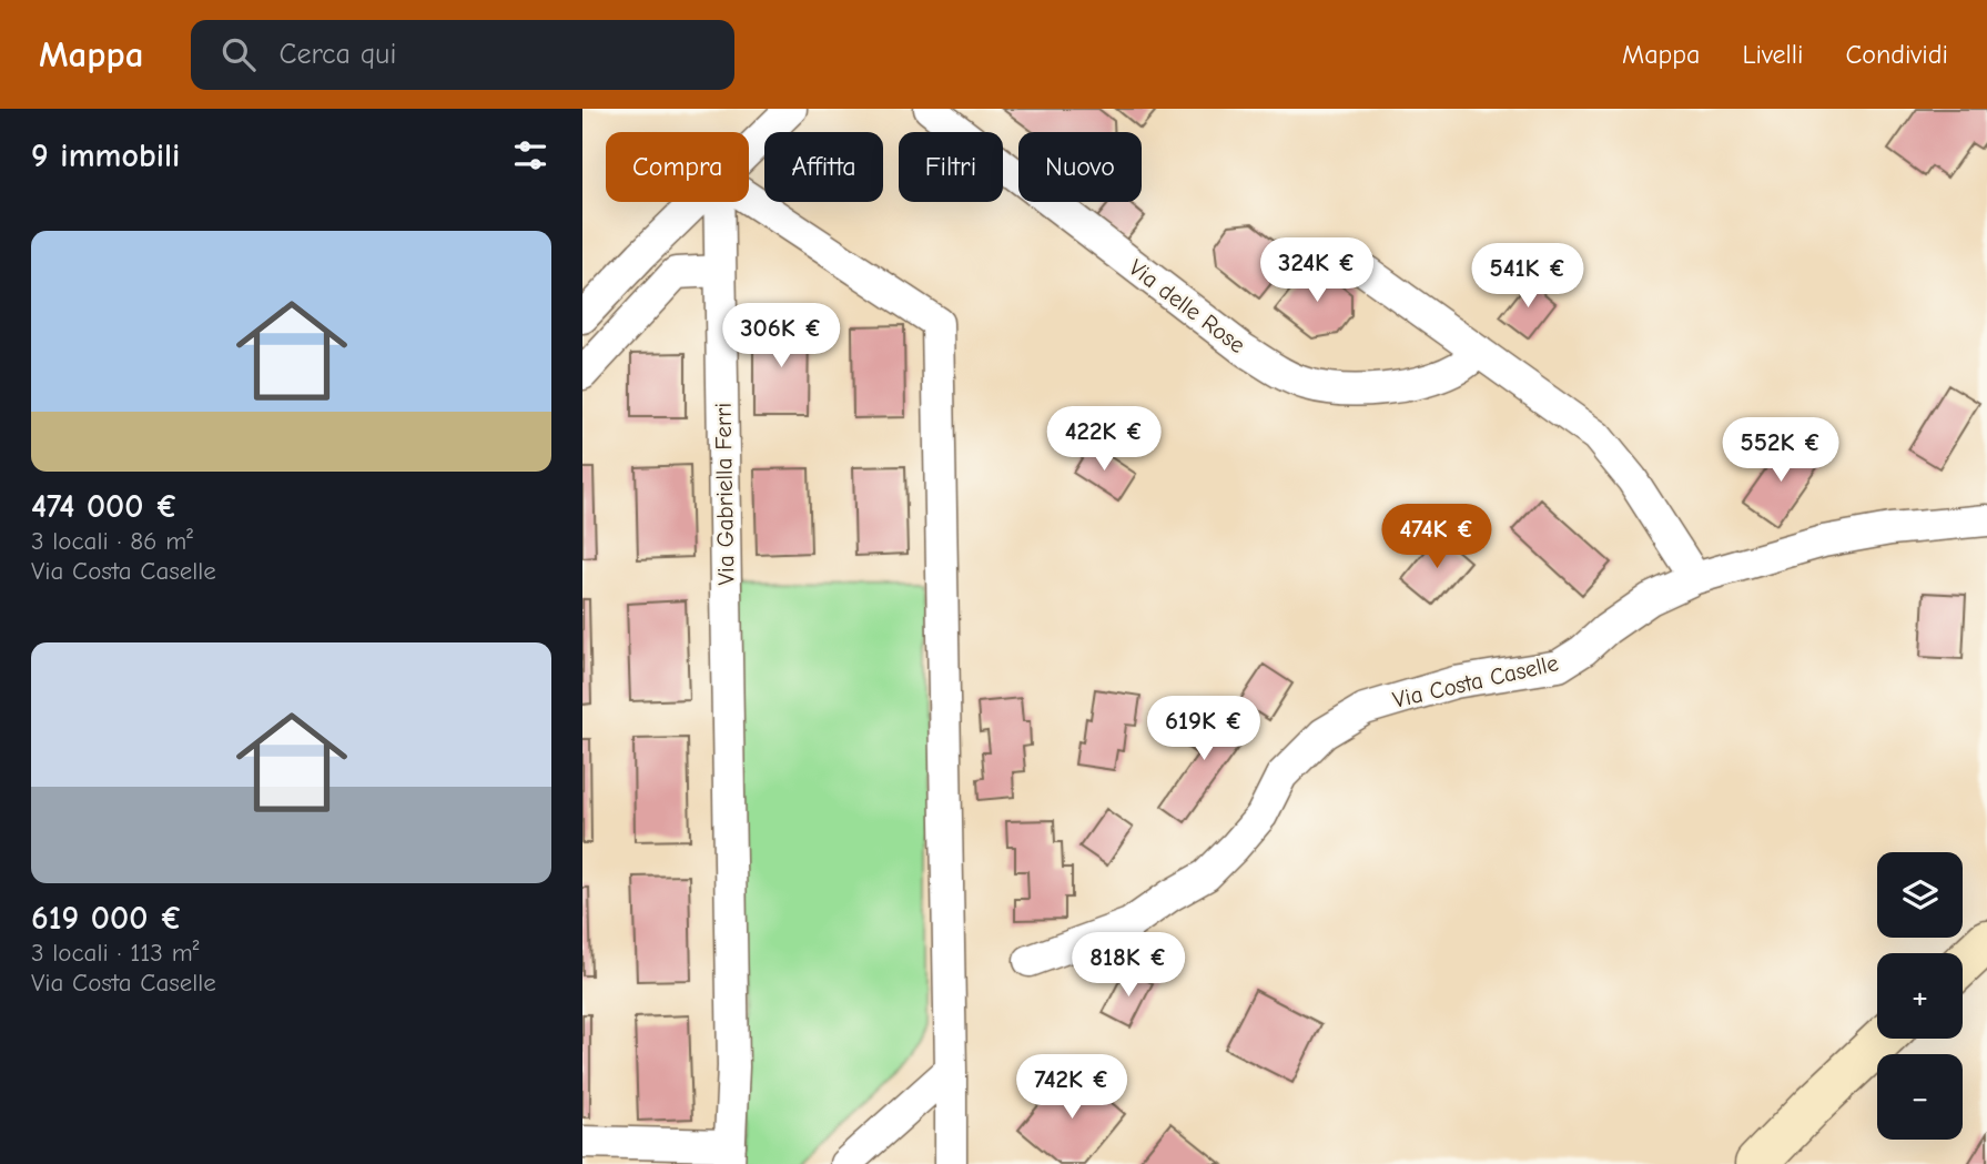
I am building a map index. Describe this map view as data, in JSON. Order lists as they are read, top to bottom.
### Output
{
  "streets": {
    "street": ["Via delle Rose", "Via Gabriella Ferri", "Via Costa Caselle"]
  },
  "page": {
    "header": "Mappa",
    "search": "Cerca qui",
    "nav": ["Mappa", "Livelli", "Condividi"],
    "heading": "9 immobili",
    "chip": [
      "Compra",
      "Affitta",
      "Filtri",
      "Nuovo"
    ],
    "list": [
      {
        "name": "474 000 €",
        "note": "3 locali · 86 m² · Via Costa Caselle"
      },
      {
        "name": "619 000 €",
        "note": "3 locali · 113 m² · Via Costa Caselle"
      }
    ],
    "price": [
      "324K €",
      "541K €",
      "306K €",
      "422K €",
      "552K €",
      "474K €",
      "619K €",
      "818K €",
      "742K €"
    ],
    "map_buttons": ["+", "−"]
  }
}
